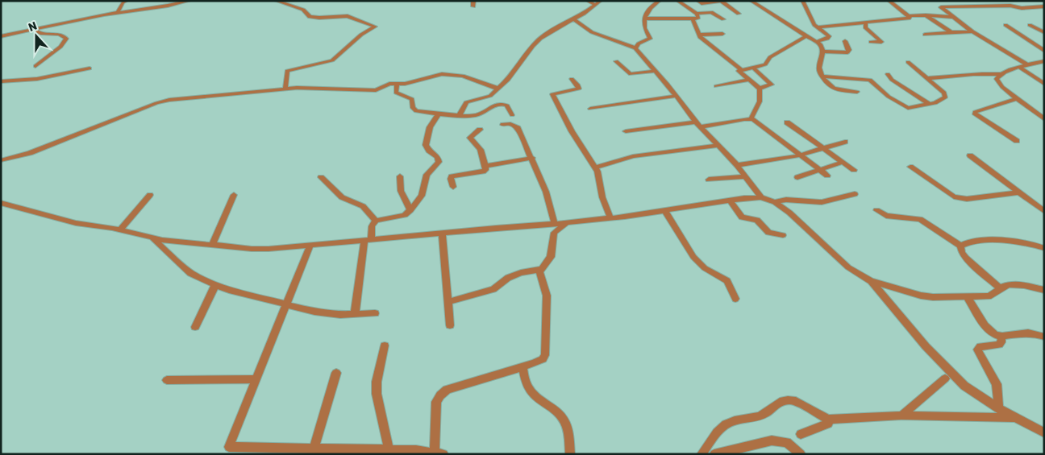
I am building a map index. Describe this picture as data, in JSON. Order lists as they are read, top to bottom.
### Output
{
  "north": "top"
}
